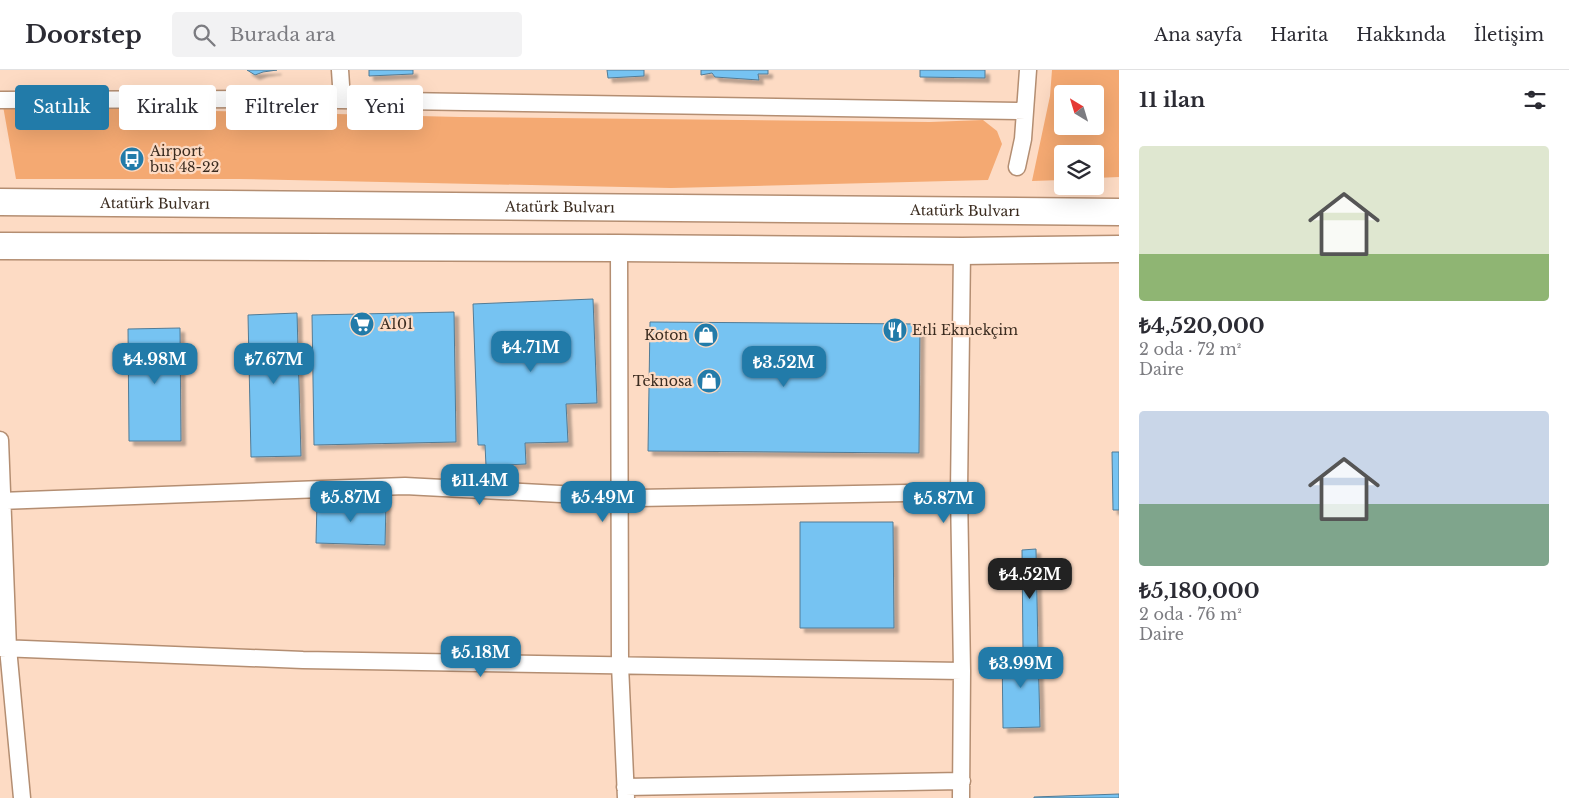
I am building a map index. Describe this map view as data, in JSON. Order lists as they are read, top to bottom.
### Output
{
  "streets": {
    "main road": ["Atatürk Bulvarı"]
  },
  "places": {
    "bus stop": ["Airport bus 48-22"],
    "supermarket": ["A101"],
    "restaurant": ["Etli Ekmekçim"],
    "shop": ["Koton", "Teknosa"]
  },
  "north": "top left",
  "page": {
    "header": "Doorstep",
    "search": "Burada ara",
    "nav": [
      "Ana sayfa",
      "Harita",
      "Hakkında",
      "İletişim"
    ],
    "heading": "11 ilan",
    "chip": [
      "Satılık",
      "Kiralık",
      "Filtreler",
      "Yeni"
    ],
    "list": [
      {
        "name": "₺4,520,000",
        "note": "2 oda · 72 m² · Daire"
      },
      {
        "name": "₺5,180,000",
        "note": "2 oda · 76 m² · Daire"
      }
    ],
    "price": [
      "₺4.71M",
      "₺4.98M",
      "₺7.67M",
      "₺3.52M",
      "₺11.4M",
      "₺5.87M",
      "₺5.49M",
      "₺5.87M",
      "₺4.52M",
      "₺5.18M",
      "₺3.99M"
    ]
  }
}
